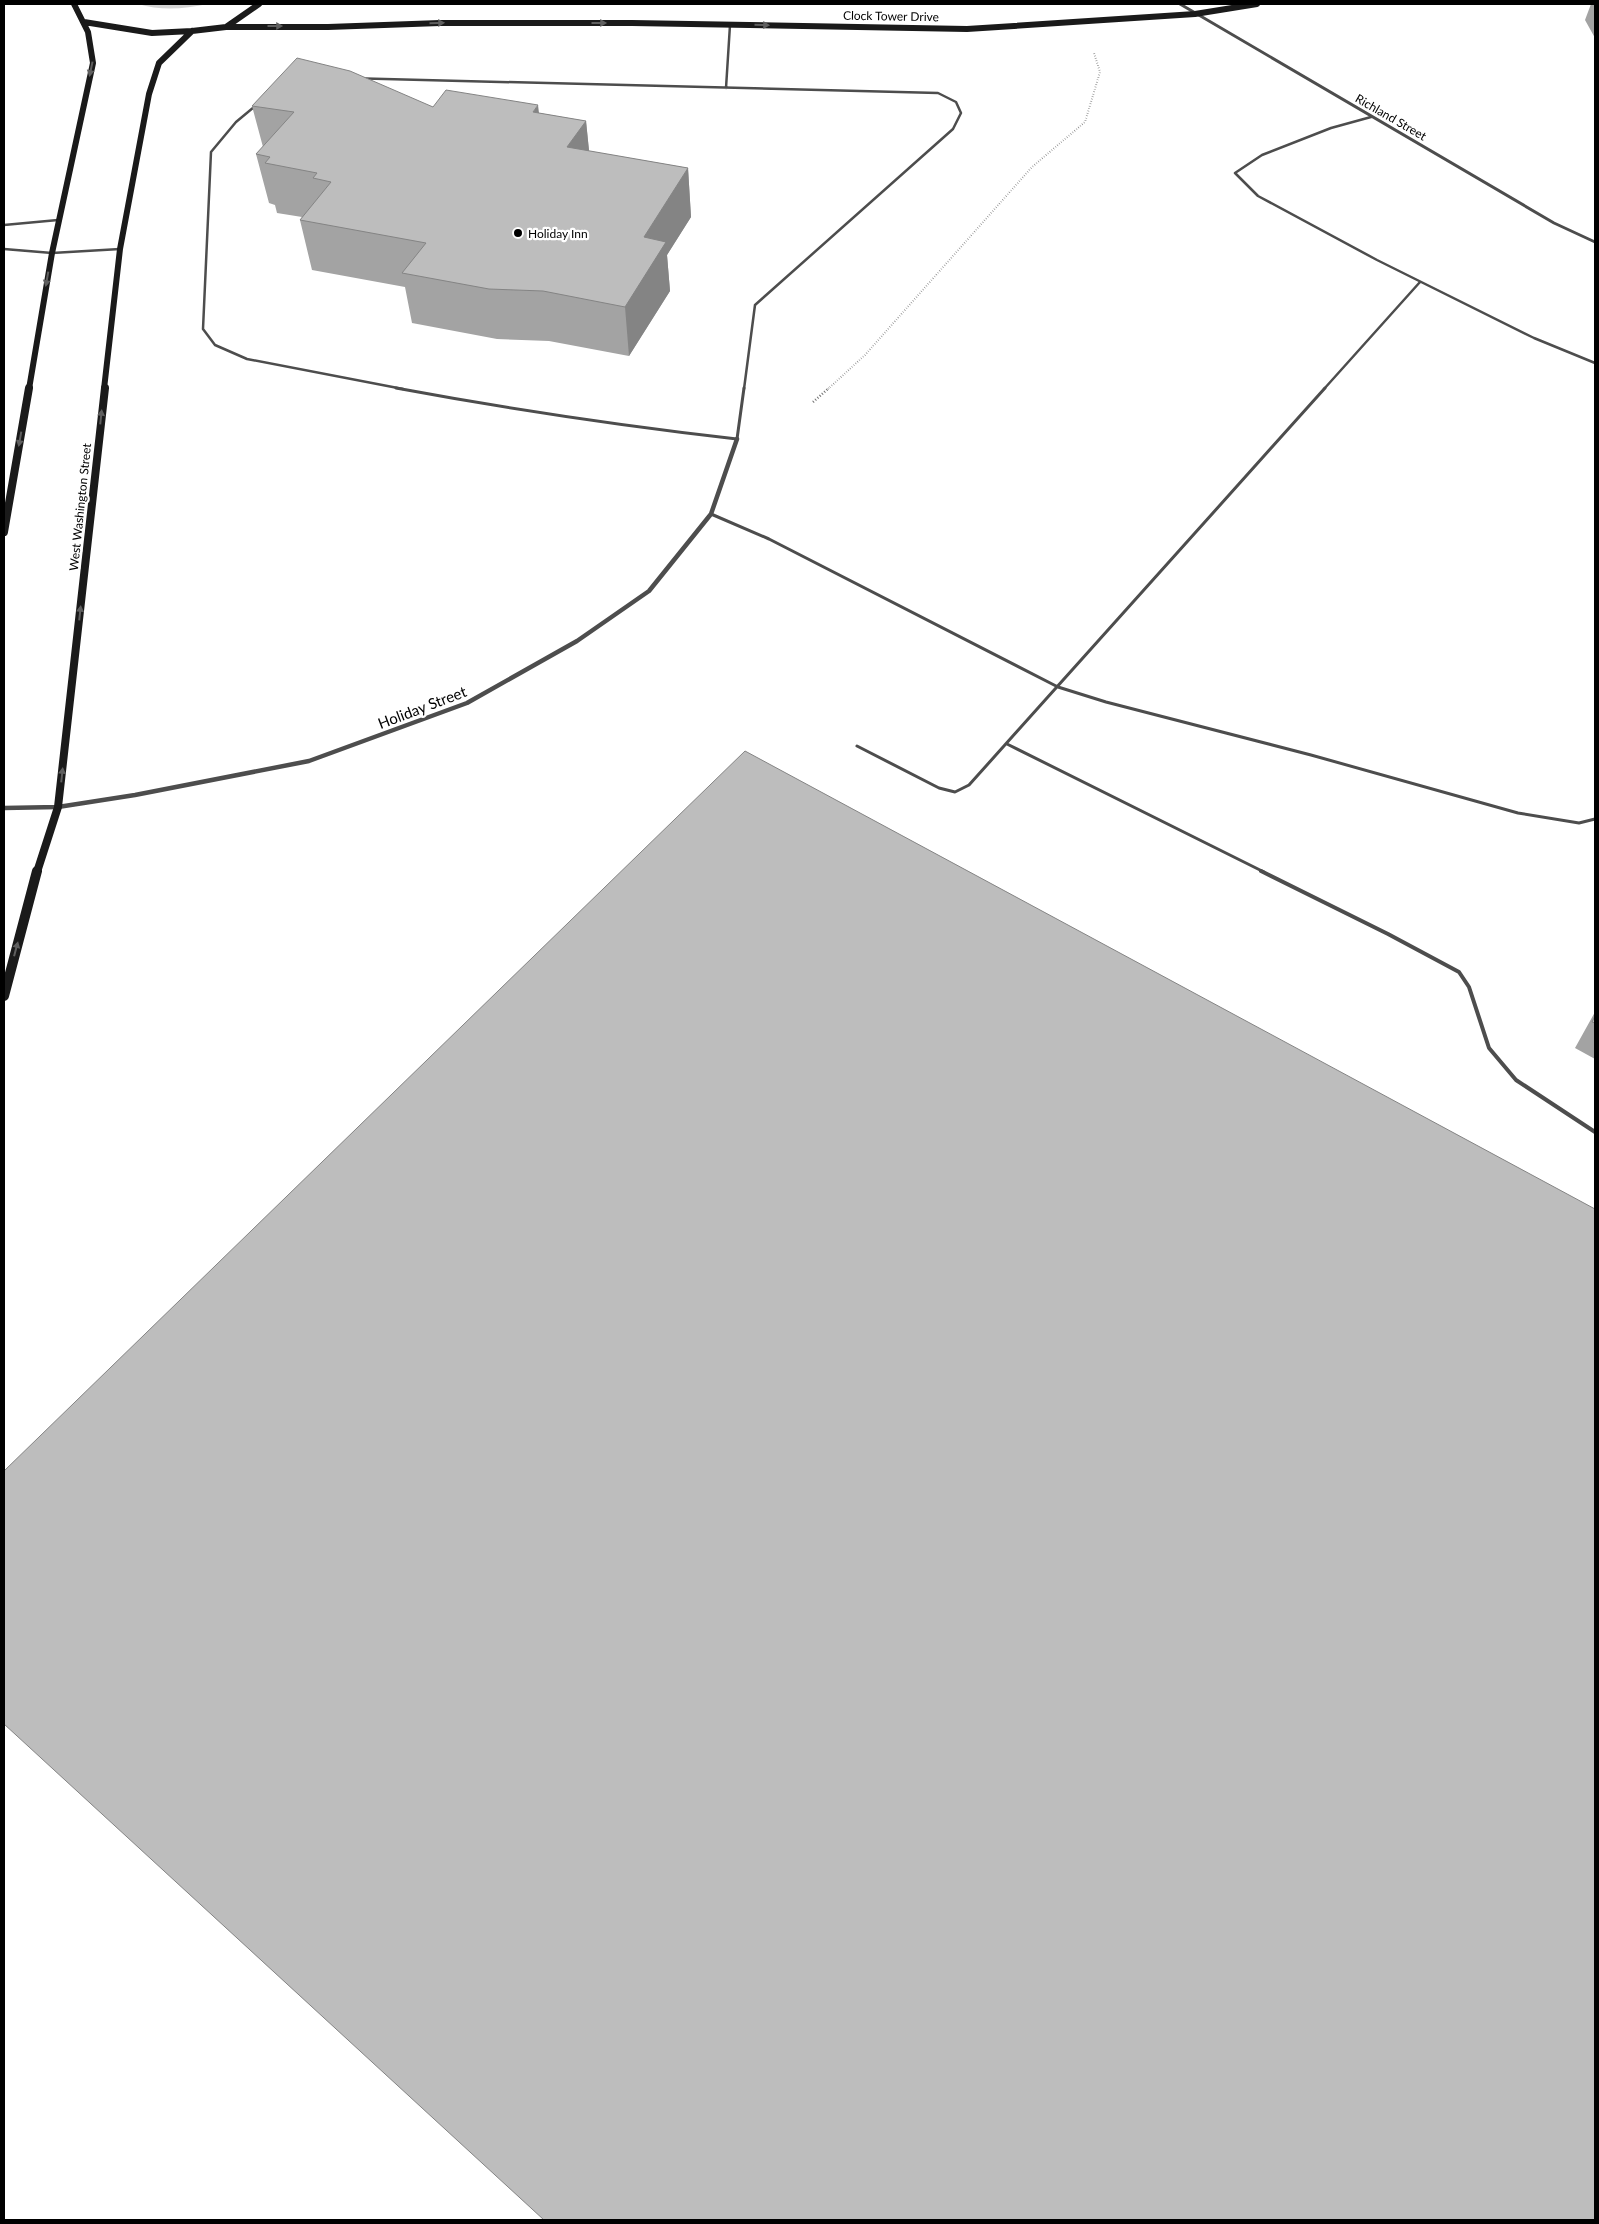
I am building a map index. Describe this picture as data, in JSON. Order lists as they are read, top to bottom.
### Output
{
  "streets": {
    "main road": ["Clock Tower Drive", "West Washington Street"],
    "street": ["Richland Street", "Holiday Street"]
  },
  "crossings": [
    ["Clock Tower Drive", "Richland Street"],
    ["Clock Tower Drive", "West Washington Street"],
    ["West Washington Street", "Holiday Street"]
  ],
  "one_way": ["Clock Tower Drive"],
  "places": ["Holiday Inn"]
}
